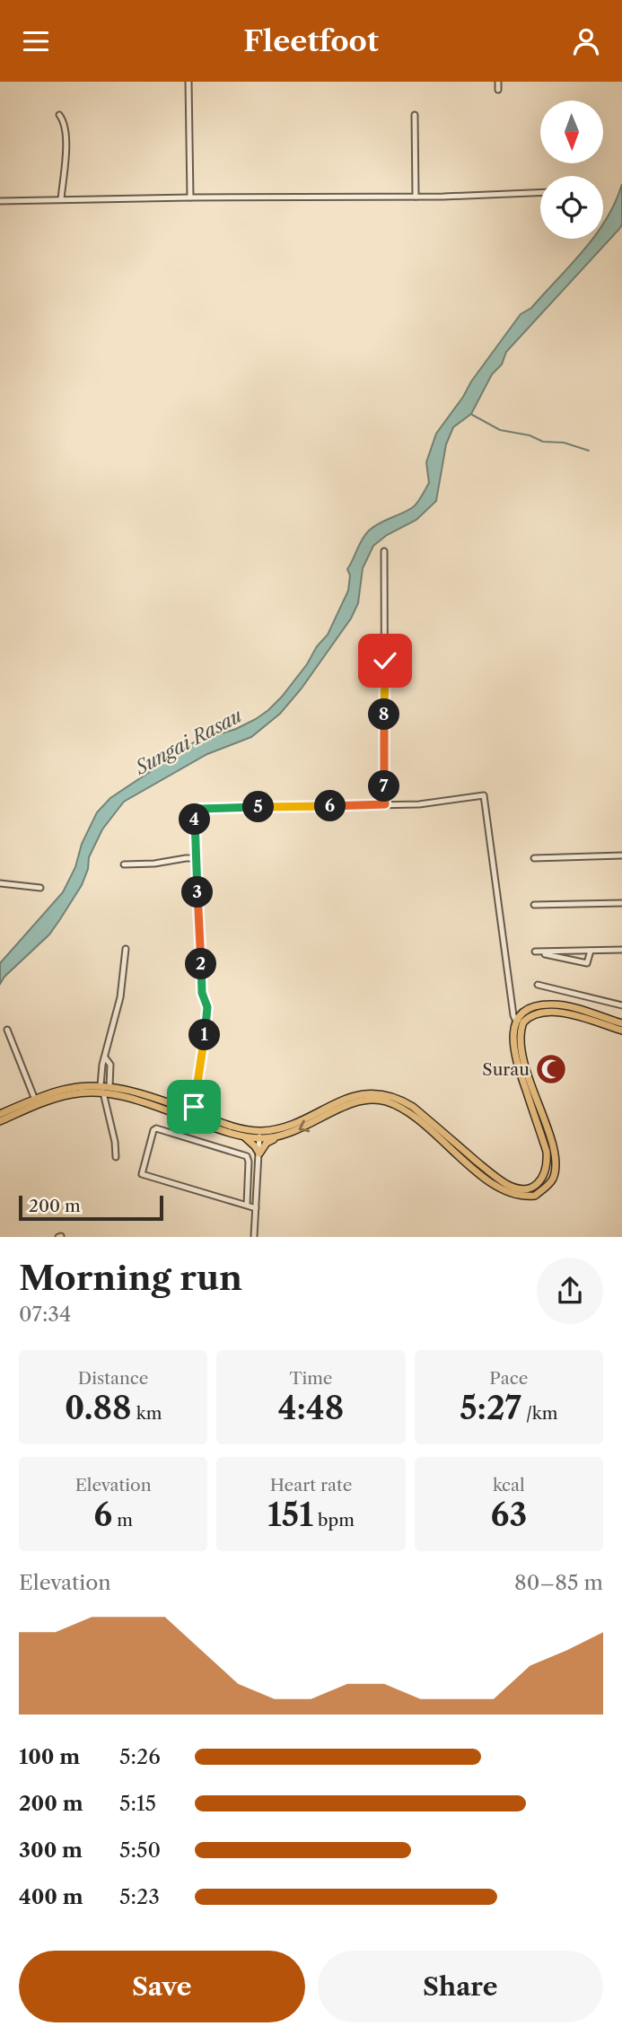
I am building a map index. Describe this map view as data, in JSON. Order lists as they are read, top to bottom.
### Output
{
  "water": ["Sungai Rasau"],
  "places": {
    "mosque": ["Surau"]
  },
  "scale_bar": "200 m",
  "north": "bottom",
  "page": {
    "header": "Fleetfoot",
    "pins": [
      "8",
      "7",
      "6",
      "5",
      "4",
      "3",
      "2",
      "1"
    ],
    "scale": "200 m",
    "heading": ["Morning run", "07:34"],
    "stats": [
      ["Distance", "0.88 km"],
      ["Time", "4:48"],
      ["Pace", "5:27 /km"],
      ["Elevation", "6 m"],
      ["Heart rate", "151 bpm"],
      ["kcal", "63"]
    ],
    "chart": ["Elevation", "80–85 m"],
    "list": [
      {
        "name": "100 m",
        "note": "5:26"
      },
      {
        "name": "200 m",
        "note": "5:15"
      },
      {
        "name": "300 m",
        "note": "5:50"
      },
      {
        "name": "400 m",
        "note": "5:23"
      }
    ],
    "buttons": ["Save", "Share"]
  }
}
